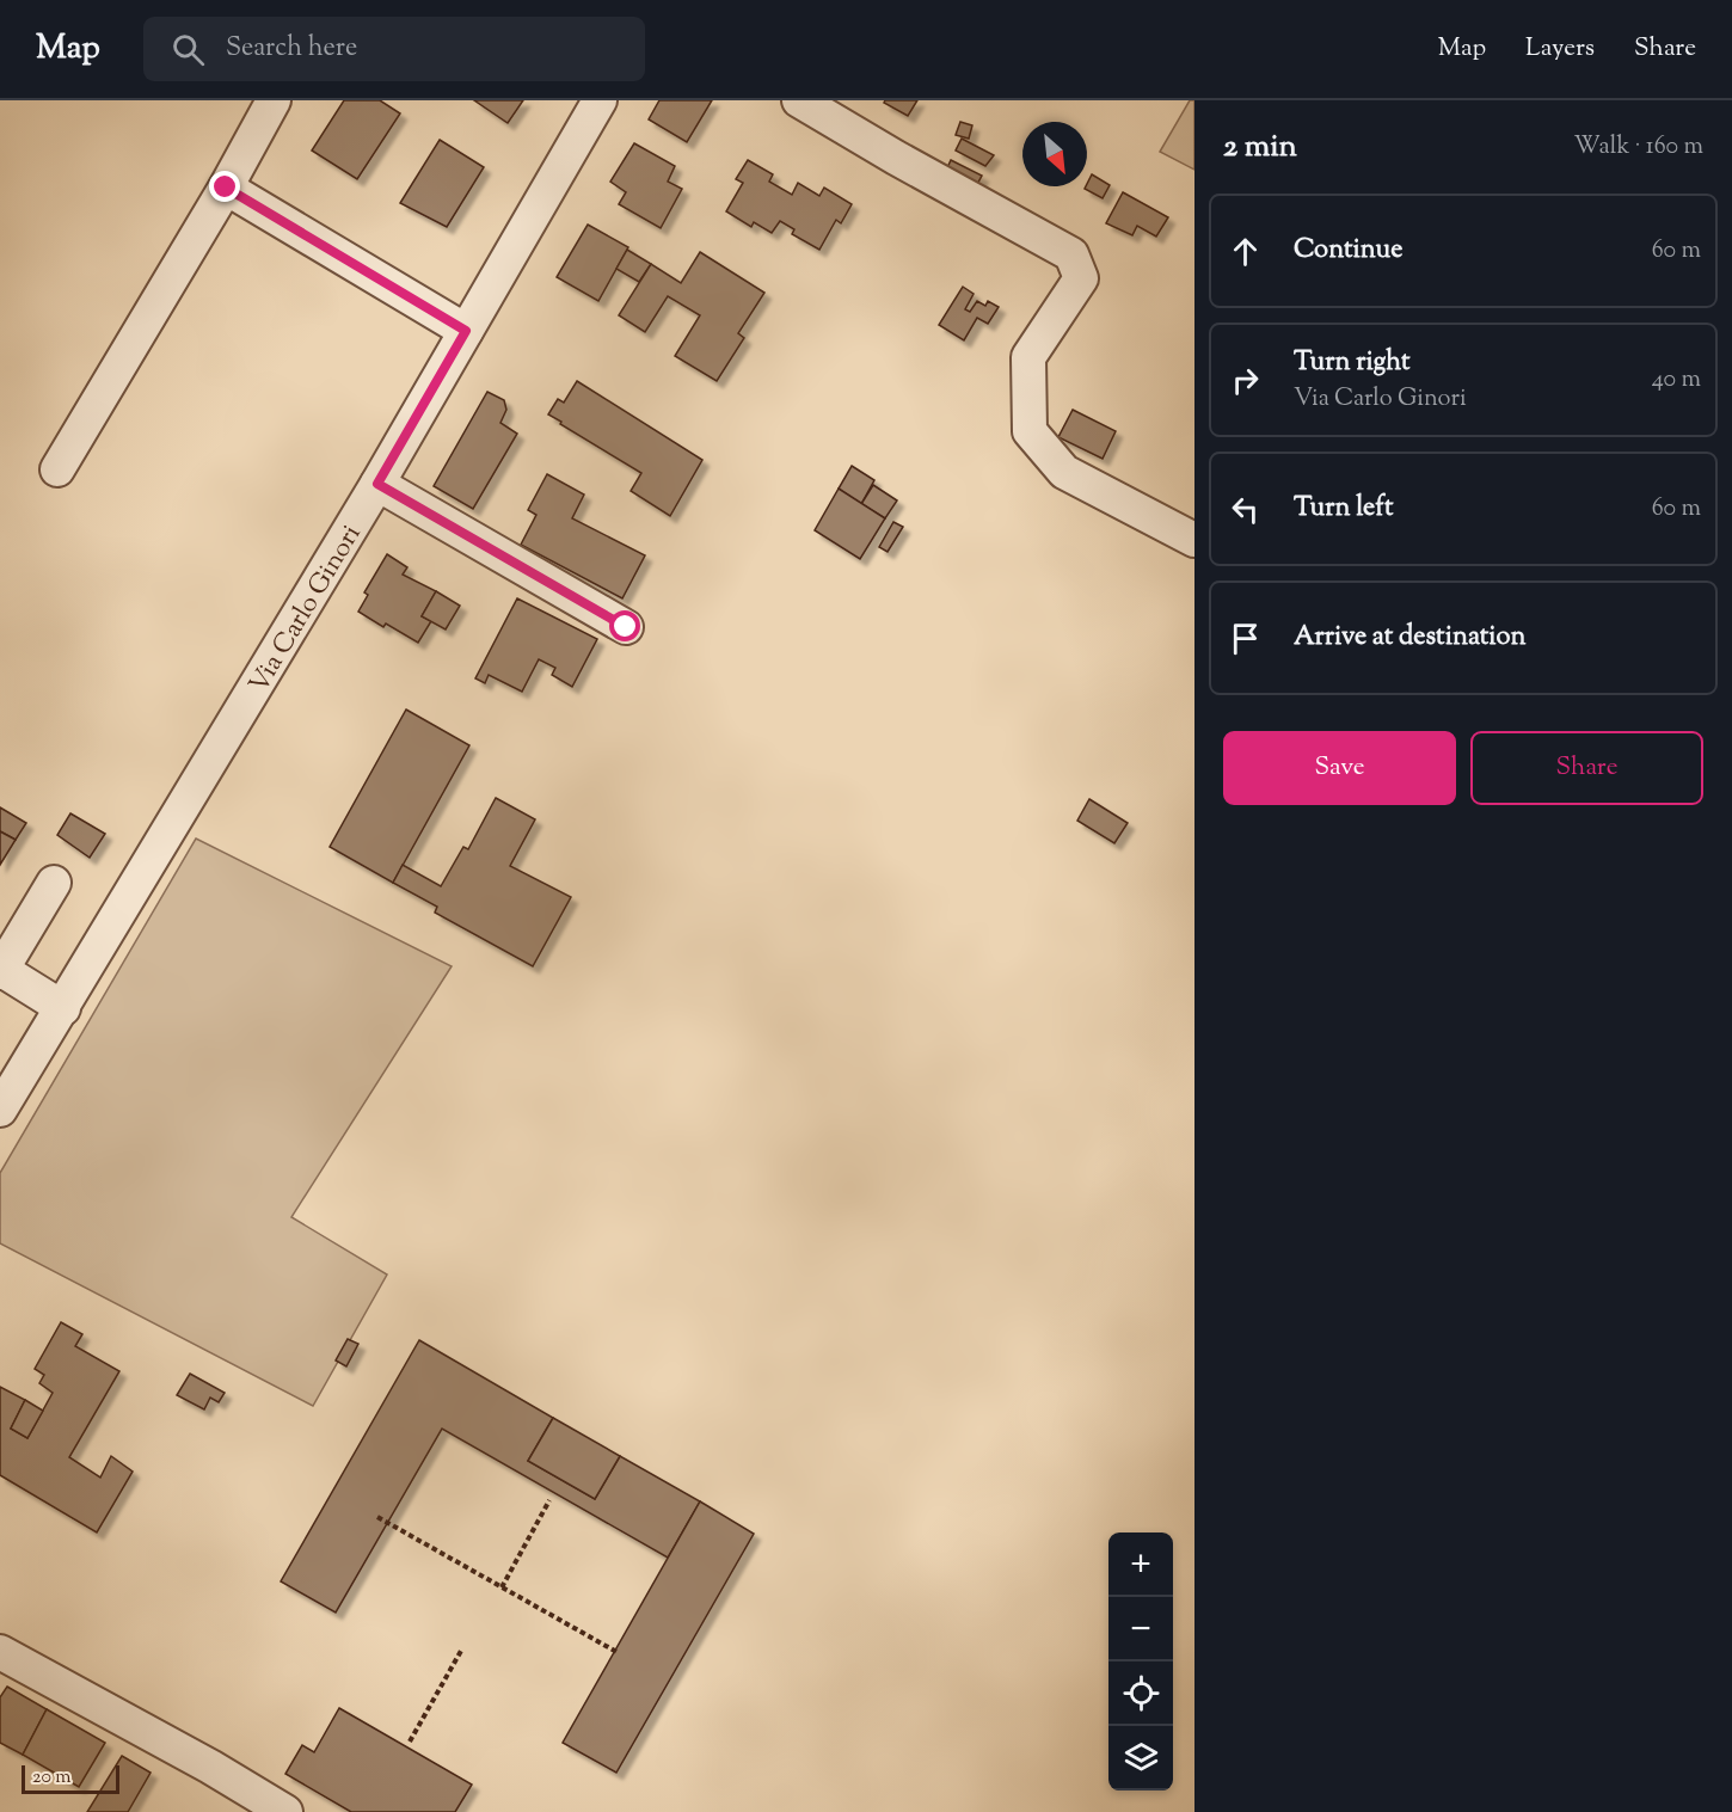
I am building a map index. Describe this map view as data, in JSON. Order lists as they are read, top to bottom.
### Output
{
  "streets": {
    "street": ["Via Carlo Ginori"]
  },
  "scale_bar": "20 m",
  "north": "bottom right",
  "page": {
    "header": "Map",
    "search": "Search here",
    "nav": ["Map", "Layers", "Share"],
    "heading": ["2 min", "Walk · 160 m"],
    "list": [
      ["Continue", "60 m"],
      ["Turn right", "Via Carlo Ginori", "40 m"],
      ["Turn left", "60 m"],
      "Arrive at destination"
    ],
    "buttons": ["Save", "Share"],
    "map_buttons": ["+", "−"],
    "scale": "20 m"
  }
}
